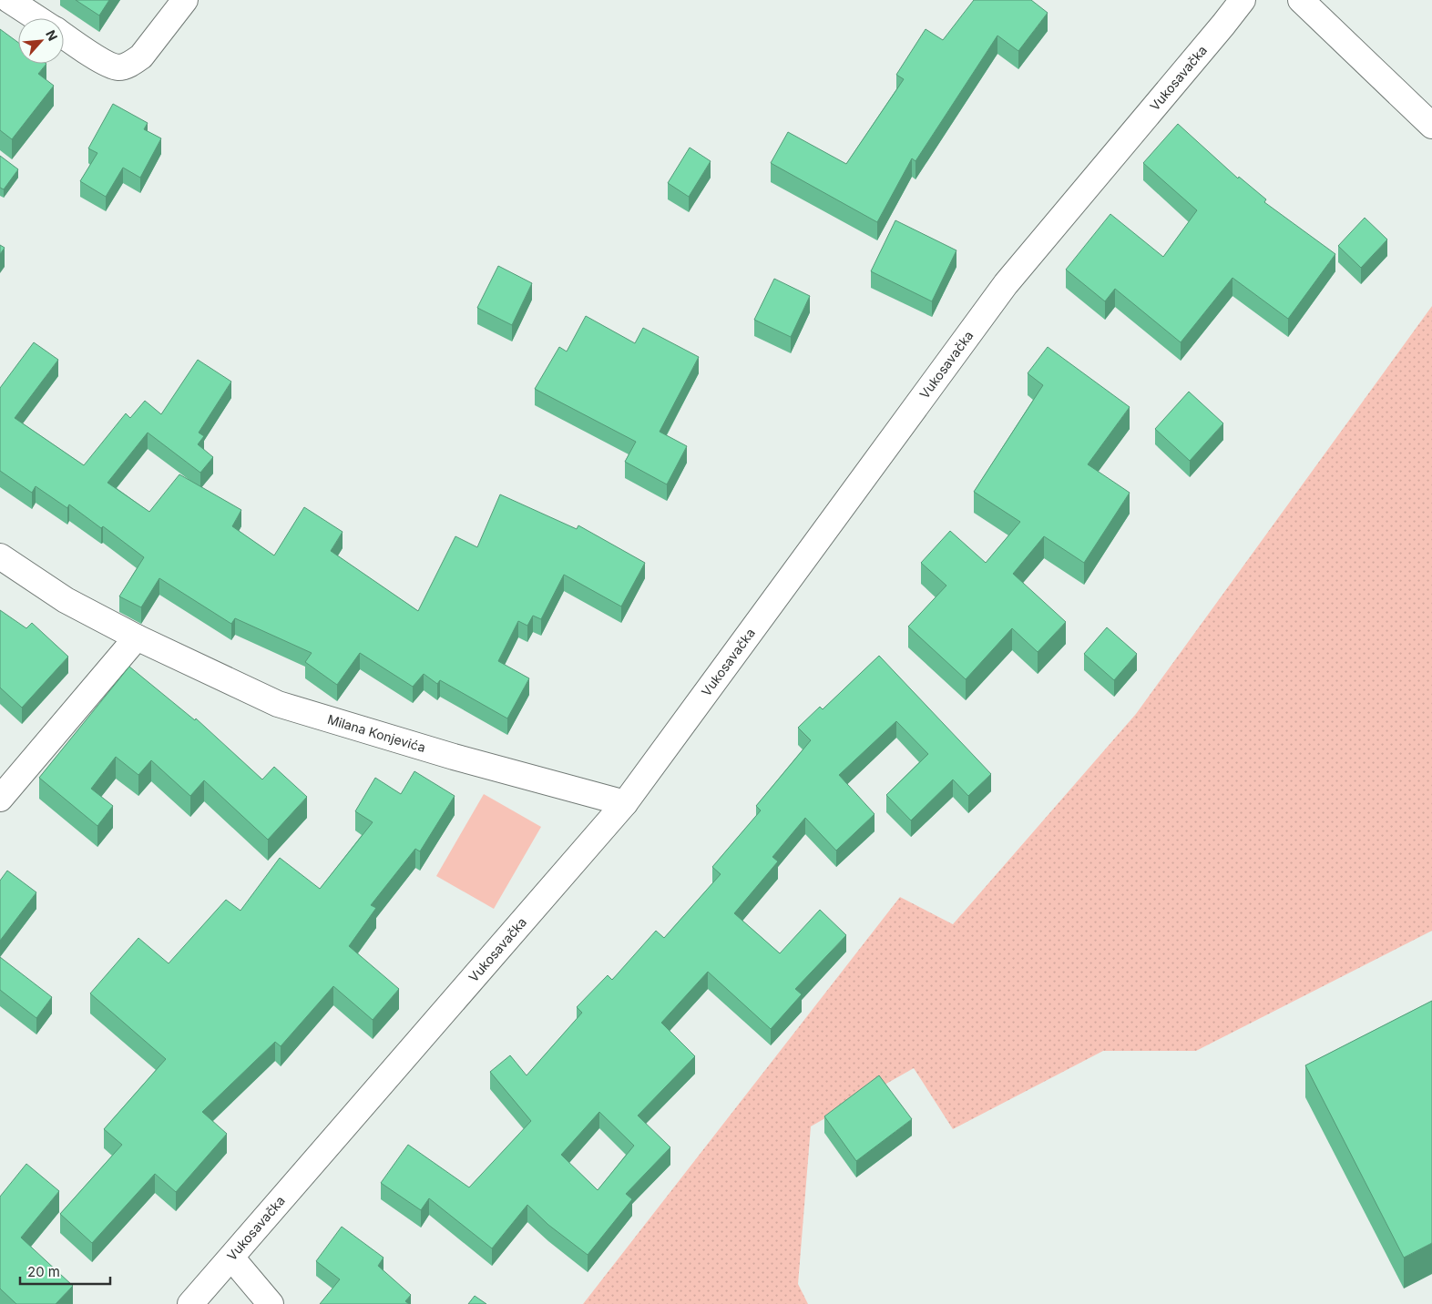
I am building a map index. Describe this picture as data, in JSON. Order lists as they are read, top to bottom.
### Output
{
  "streets": {
    "main road": ["Vukosavačka", "Milana Konjevića"]
  },
  "crossings": [
    ["Vukosavačka", "Milana Konjevića"]
  ],
  "scale_bar": "20 m",
  "north": "top right"
}
